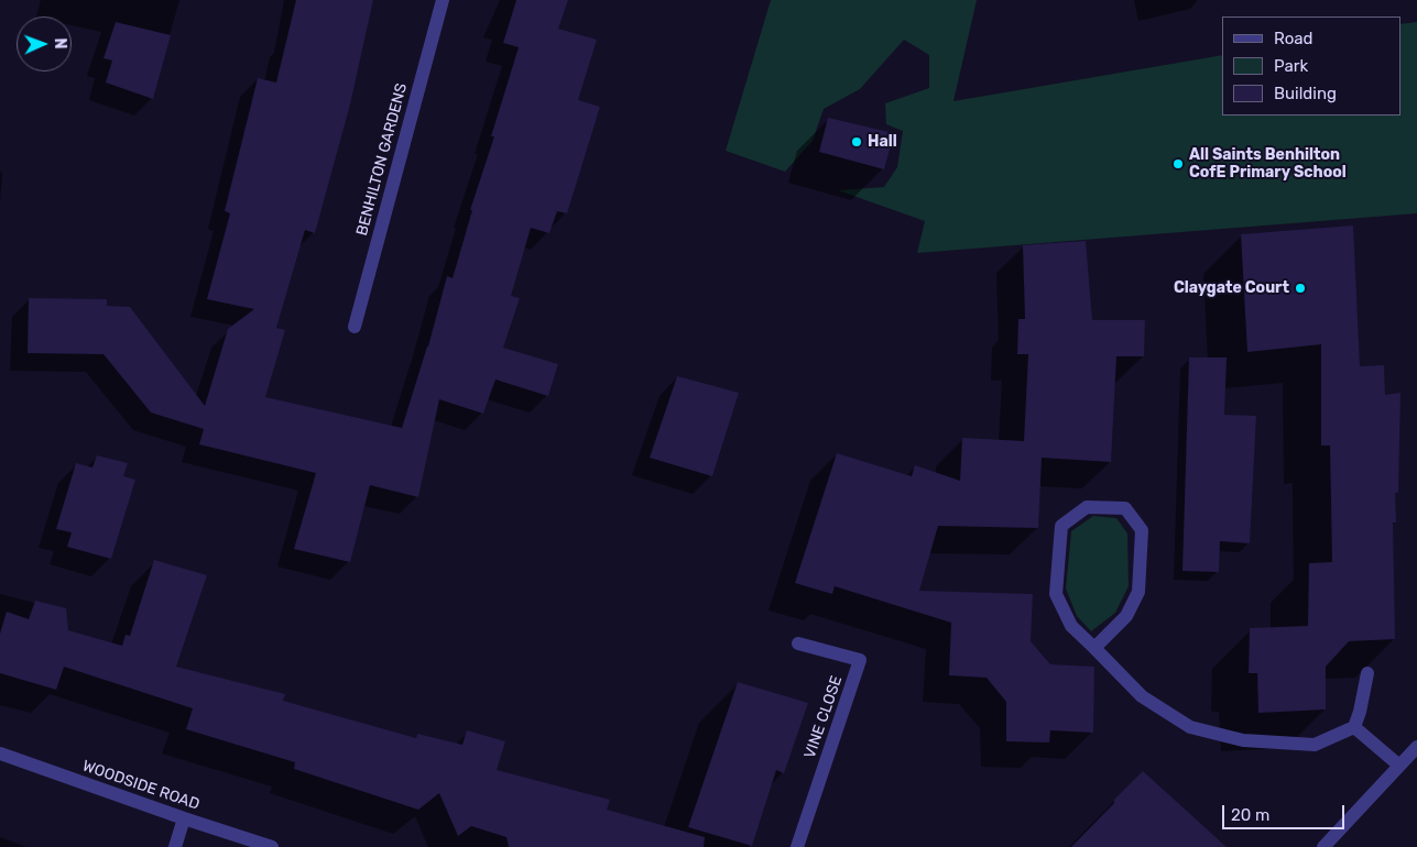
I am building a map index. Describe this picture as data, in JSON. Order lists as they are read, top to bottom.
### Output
{
  "streets": {
    "street": ["BENHILTON GARDENS", "VINE CLOSE", "WOODSIDE ROAD"]
  },
  "places": ["Hall", "All Saints Benhilton CofE Primary School", "Claygate Court"],
  "legend": ["Road", "Park", "Building"],
  "scale_bar": "20 m",
  "north": "right"
}
